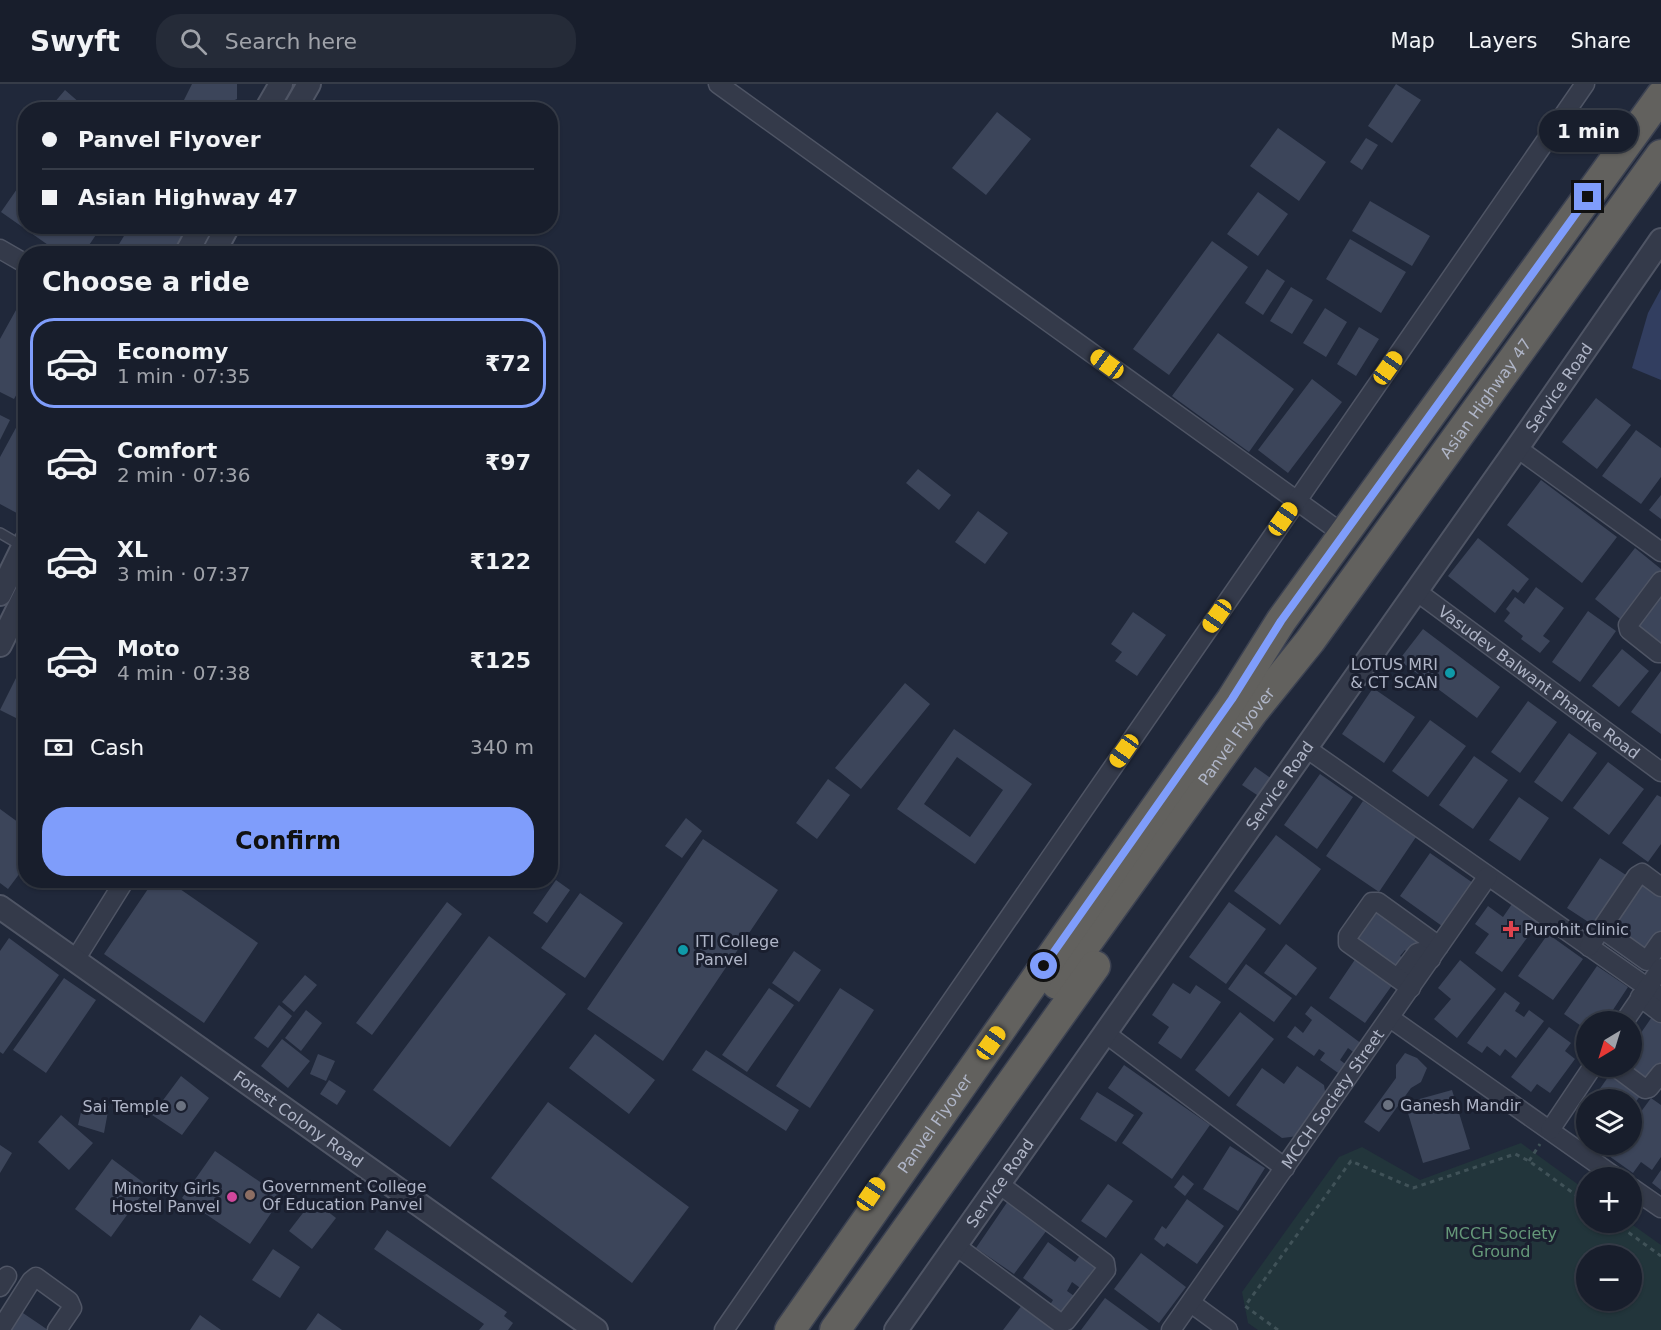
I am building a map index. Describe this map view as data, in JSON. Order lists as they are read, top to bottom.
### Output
{
  "streets": {
    "highway": ["Asian Highway 47", "Panvel Flyover"],
    "street": [
      "Service Road",
      "Vasudev Balwant Phadke Road",
      "MCCH Society Street",
      "Forest Colony Road"
    ]
  },
  "crossings": [
    ["Service Road", "Vasudev Balwant Phadke Road"],
    ["Asian Highway 47", "Panvel Flyover"]
  ],
  "parks": ["MCCH Society Ground"],
  "places": {
    "other": [
      "LOTUS MRI & CT SCAN",
      "ITI College Panvel",
      "Ganesh Mandir",
      "Sai Temple",
      "Government College Of Education Panvel",
      "Minority Girls Hostel Panvel"
    ],
    "health": ["Purohit Clinic"]
  },
  "north": "bottom left",
  "page": {
    "header": "Swyft",
    "search": "Search here",
    "nav": ["Map", "Layers", "Share"],
    "banner": ["Panvel Flyover", "Asian Highway 47"],
    "bubble": "1 min",
    "heading": "Choose a ride",
    "list": [
      {
        "name": "Economy",
        "note": "1 min · 07:35",
        "value": "₹72"
      },
      {
        "name": "Comfort",
        "note": "2 min · 07:36",
        "value": "₹97"
      },
      {
        "name": "XL",
        "note": "3 min · 07:37",
        "value": "₹122"
      },
      {
        "name": "Moto",
        "note": "4 min · 07:38",
        "value": "₹125"
      }
    ],
    "pay": ["Cash", "340 m"],
    "buttons": "Confirm",
    "map_buttons": ["+", "−"]
  }
}
